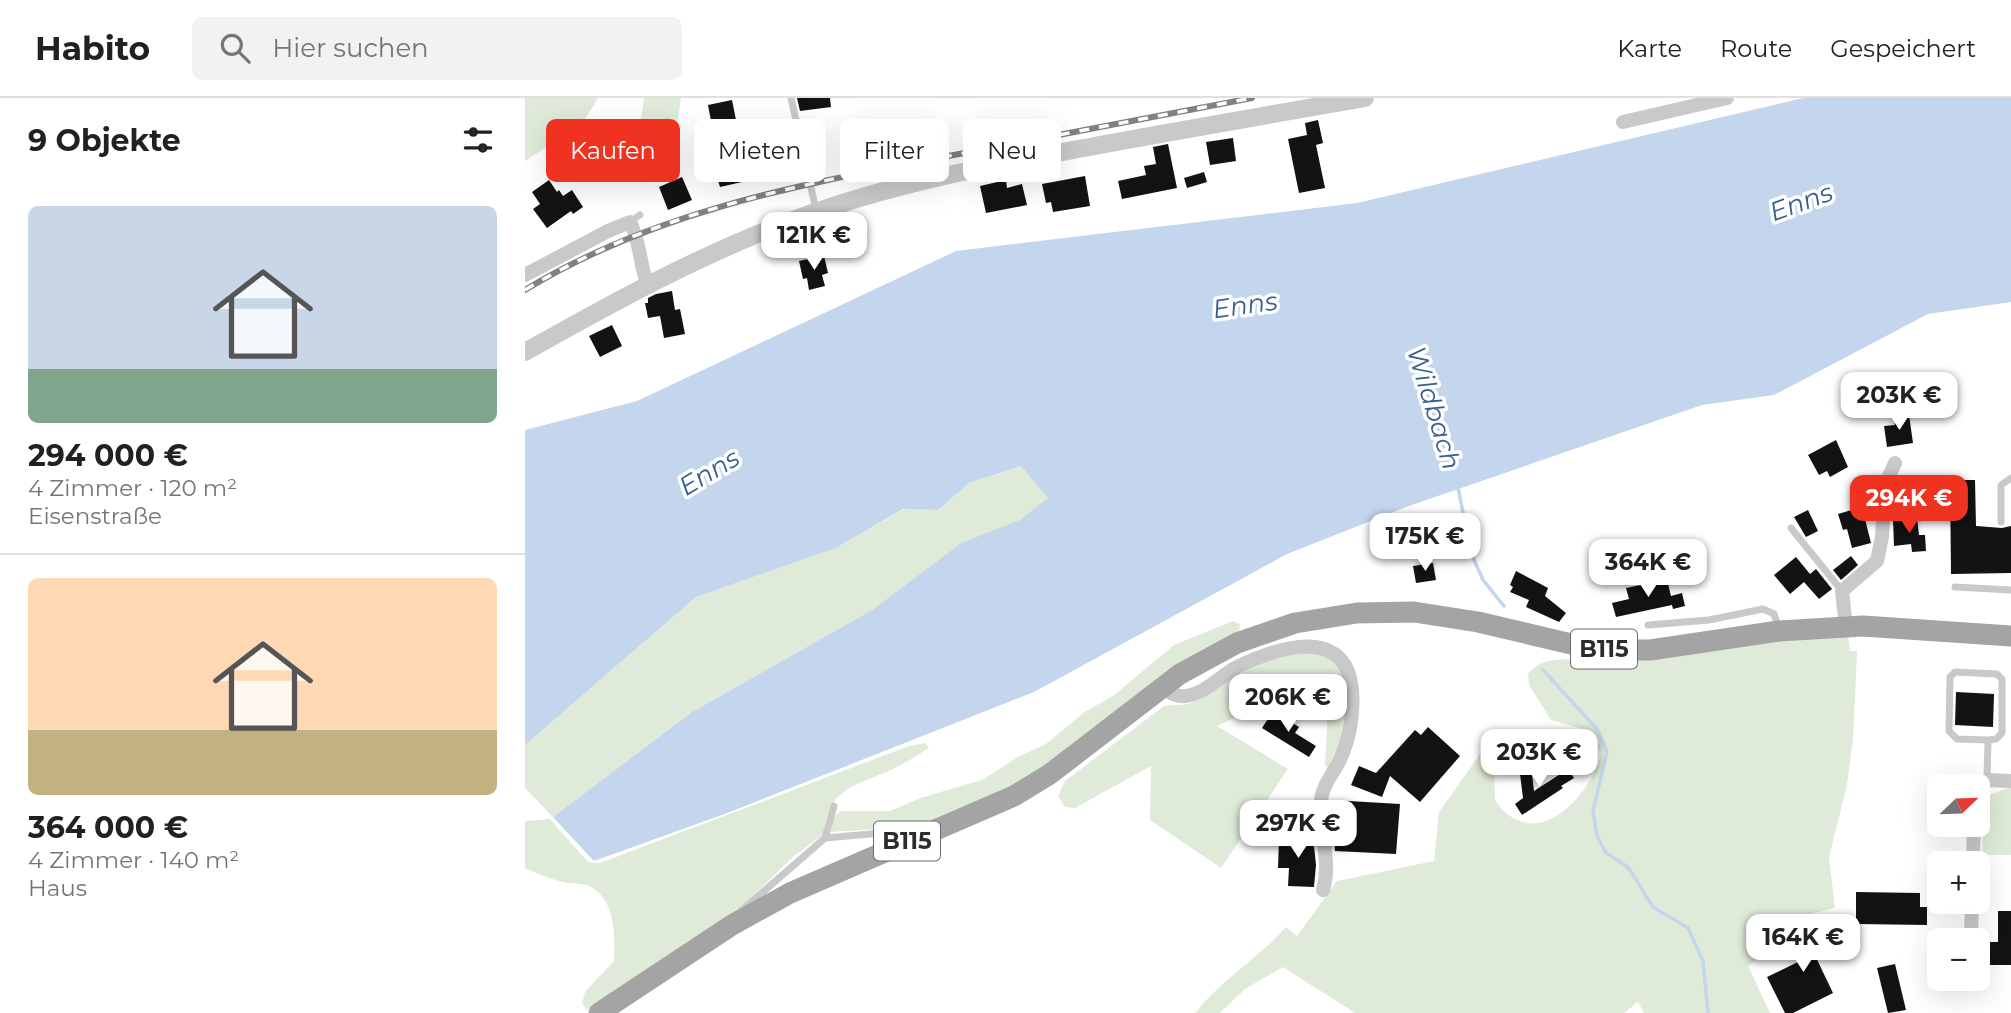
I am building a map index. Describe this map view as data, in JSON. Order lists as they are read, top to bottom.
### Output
{
  "streets": {
    "main road": ["B115"]
  },
  "water": ["Enns", "Wildbach"],
  "north": "top right",
  "page": {
    "header": "Habito",
    "search": "Hier suchen",
    "nav": ["Karte", "Route", "Gespeichert"],
    "heading": "9 Objekte",
    "chip": [
      "Kaufen",
      "Mieten",
      "Filter",
      "Neu"
    ],
    "list": [
      {
        "name": "294 000 €",
        "note": "4 Zimmer · 120 m² · Eisenstraße"
      },
      {
        "name": "364 000 €",
        "note": "4 Zimmer · 140 m² · Haus"
      }
    ],
    "price": [
      "121K €",
      "203K €",
      "294K €",
      "175K €",
      "364K €",
      "206K €",
      "203K €",
      "297K €",
      "164K €"
    ],
    "map_buttons": ["+", "−"]
  }
}
